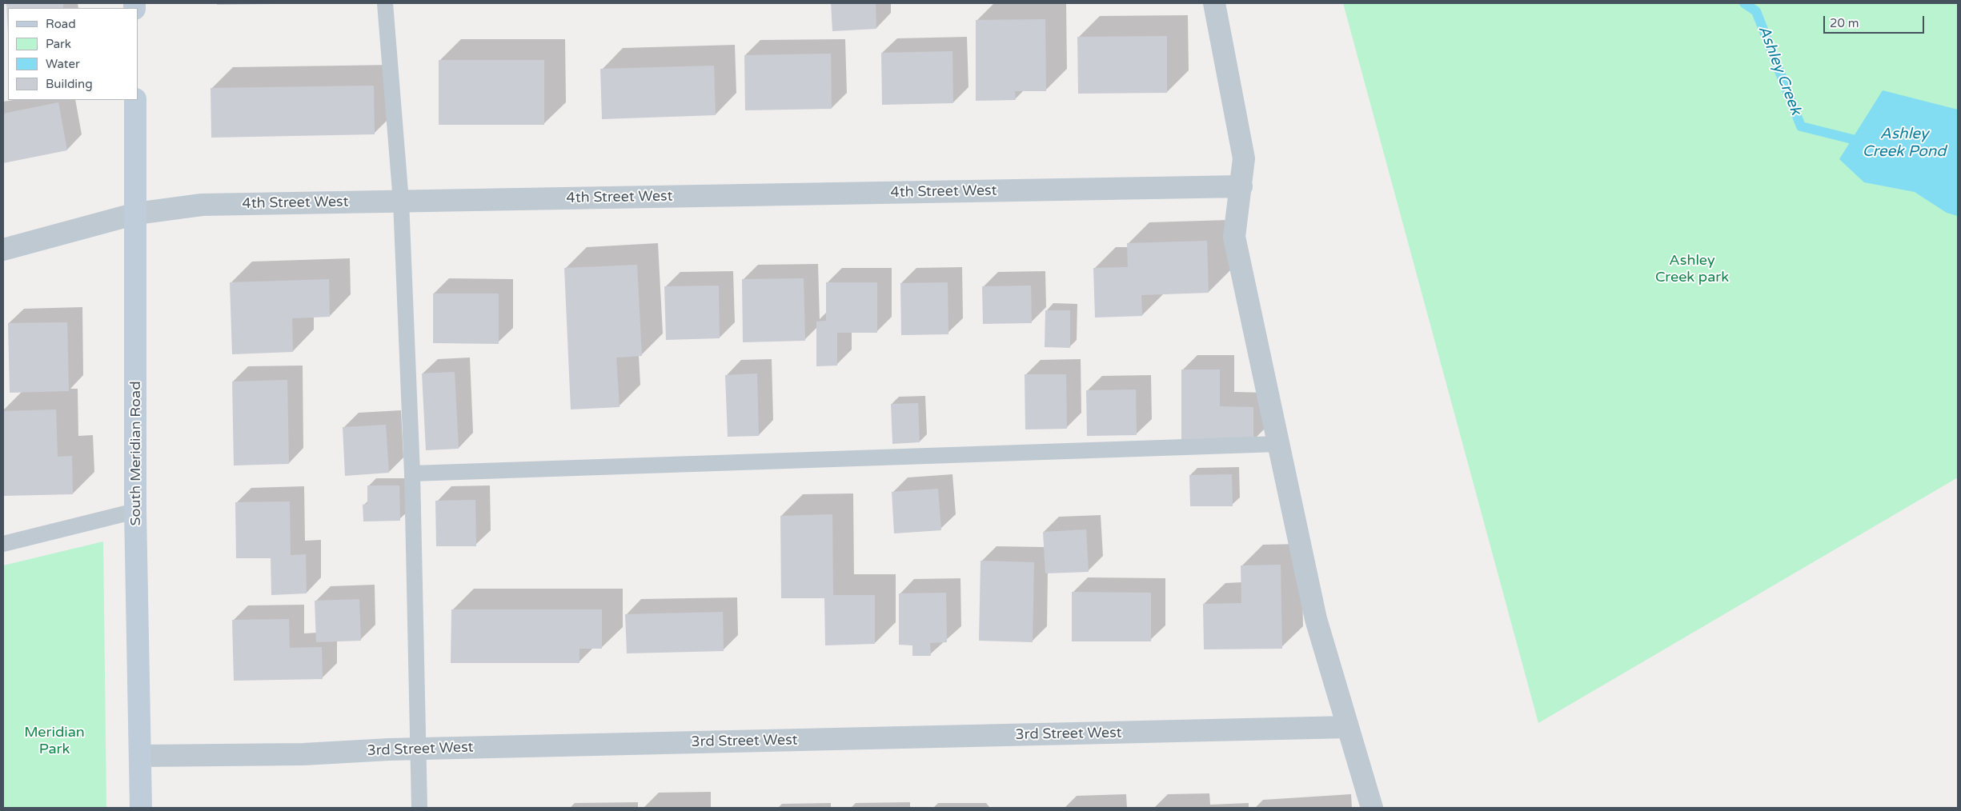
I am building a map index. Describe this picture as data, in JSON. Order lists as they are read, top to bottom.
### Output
{
  "streets": {
    "street": ["4th Street West", "South Meridian Road", "3rd Street West"]
  },
  "crossings": [
    ["4th Street West", "South Meridian Road"],
    ["South Meridian Road", "3rd Street West"]
  ],
  "water": ["Ashley Creek", "Ashley Creek Pond"],
  "parks": ["Ashley Creek park", "Meridian Park"],
  "legend": [
    "Road",
    "Park",
    "Water",
    "Building"
  ],
  "scale_bar": "20 m"
}
